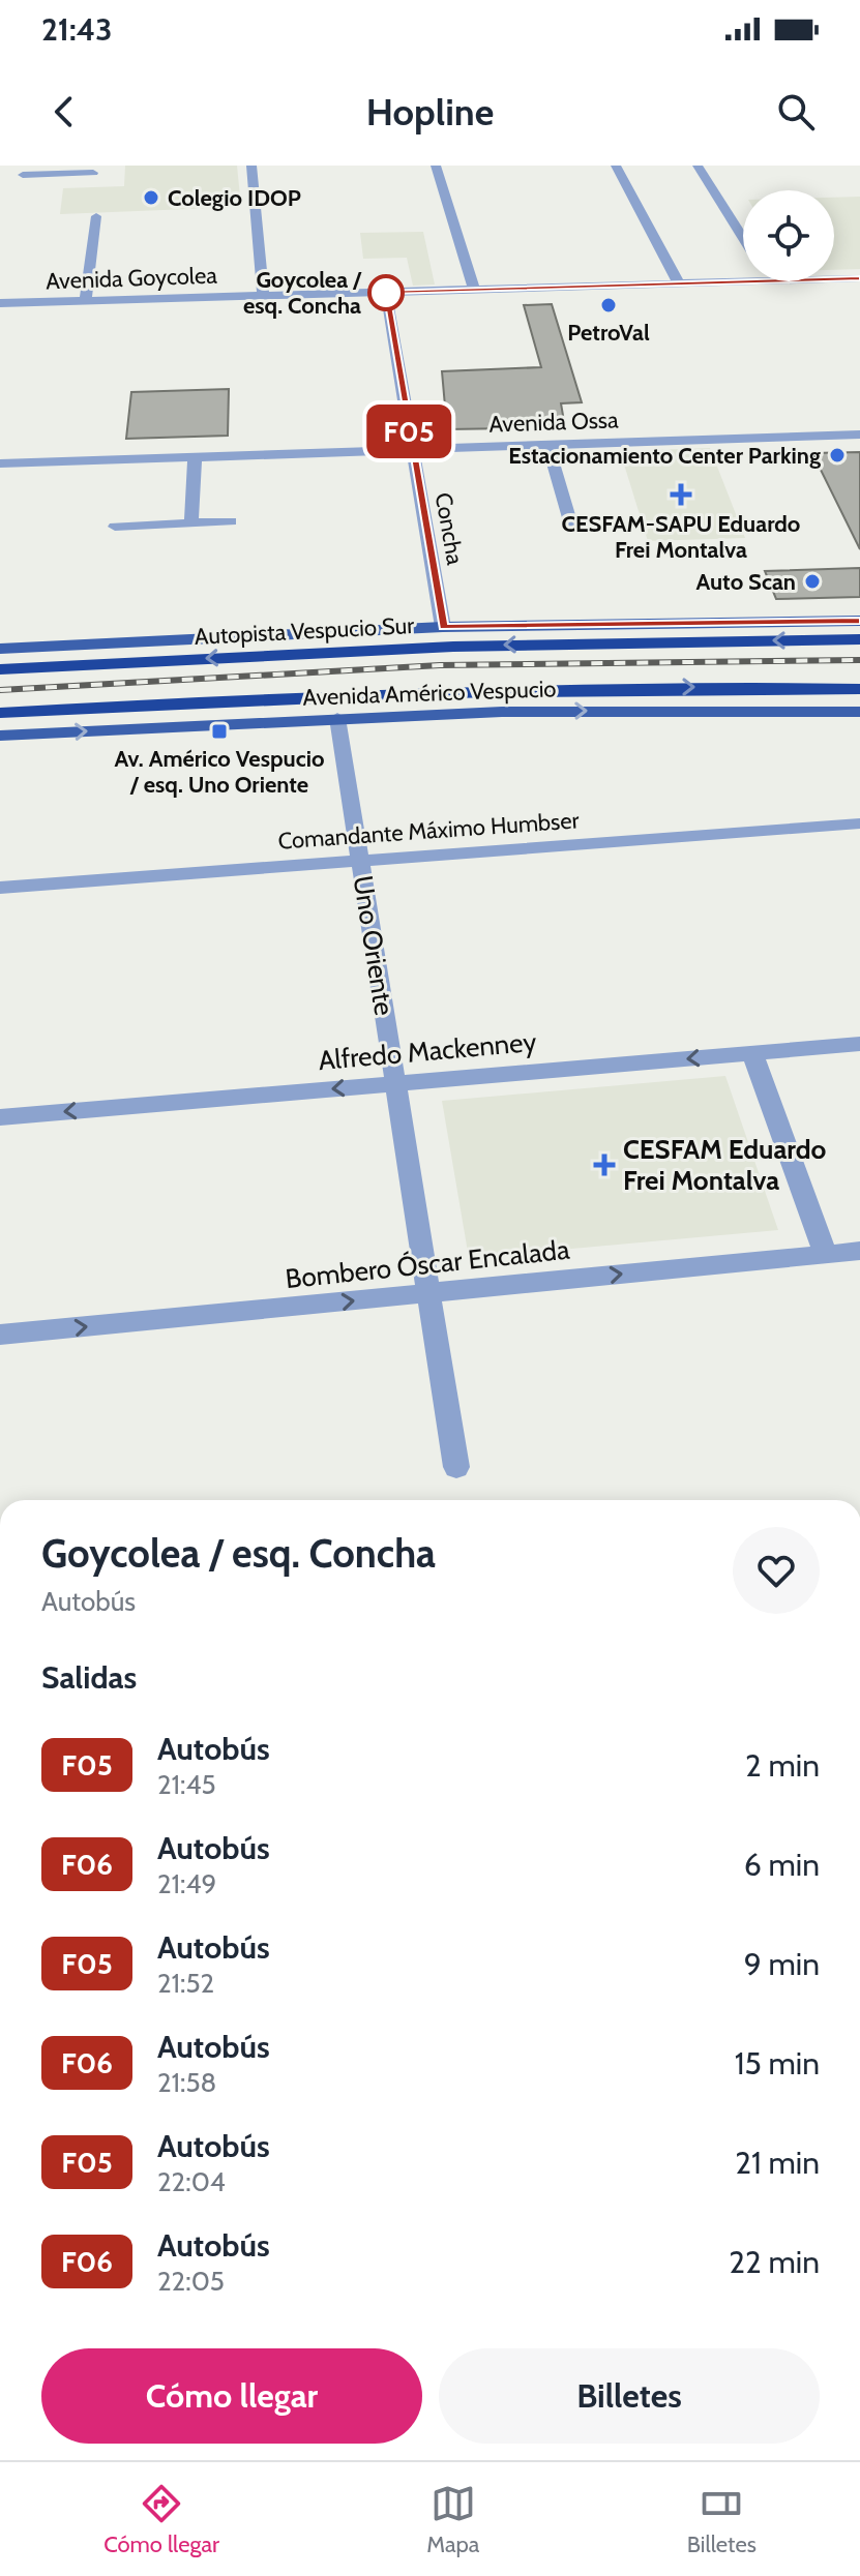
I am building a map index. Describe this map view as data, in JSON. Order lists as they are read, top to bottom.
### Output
{
  "streets": {
    "highway": ["Autopista Vespucio Sur"],
    "main road": ["Avenida Américo Vespucio"],
    "street": [
      "Avenida Goycolea",
      "Avenida Ossa",
      "Concha",
      "Comandante Máximo Humbser",
      "Uno Oriente",
      "Alfredo Mackenney",
      "Bombero Óscar Encalada"
    ]
  },
  "crossings": [
    ["Avenida Goycolea", "Concha"],
    ["Avenida Ossa", "Concha"],
    ["Avenida Américo Vespucio", "Uno Oriente"],
    ["Comandante Máximo Humbser", "Uno Oriente"],
    ["Uno Oriente", "Alfredo Mackenney"],
    ["Uno Oriente", "Bombero Óscar Encalada"]
  ],
  "one_way": ["Alfredo Mackenney", "Bombero Óscar Encalada"],
  "places": {
    "other": [
      "Colegio IDOP",
      "Goycolea / esq. Concha",
      "PetroVal",
      "Estacionamiento Center Parking",
      "Auto Scan"
    ],
    "health": ["CESFAM-SAPU Eduardo Frei Montalva", "CESFAM Eduardo Frei Montalva"],
    "transit": ["Av. Américo Vespucio / esq. Uno Oriente"]
  },
  "lines": ["bus line F05"],
  "page": {
    "status": "21:43",
    "header": "Hopline",
    "on_map": "F05",
    "heading": [
      ["Goycolea / esq. Concha", "Autobús"],
      "Salidas"
    ],
    "list": [
      {
        "mark": "F05",
        "name": "Autobús",
        "note": "21:45",
        "value": "2 min"
      },
      {
        "mark": "F06",
        "name": "Autobús",
        "note": "21:49",
        "value": "6 min"
      },
      {
        "mark": "F05",
        "name": "Autobús",
        "note": "21:52",
        "value": "9 min"
      },
      {
        "mark": "F06",
        "name": "Autobús",
        "note": "21:58",
        "value": "15 min"
      },
      {
        "mark": "F05",
        "name": "Autobús",
        "note": "22:04",
        "value": "21 min"
      },
      {
        "mark": "F06",
        "name": "Autobús",
        "note": "22:05",
        "value": "22 min"
      }
    ],
    "buttons": ["Cómo llegar", "Billetes"],
    "tabs": ["Cómo llegar", "Mapa", "Billetes"]
  }
}
